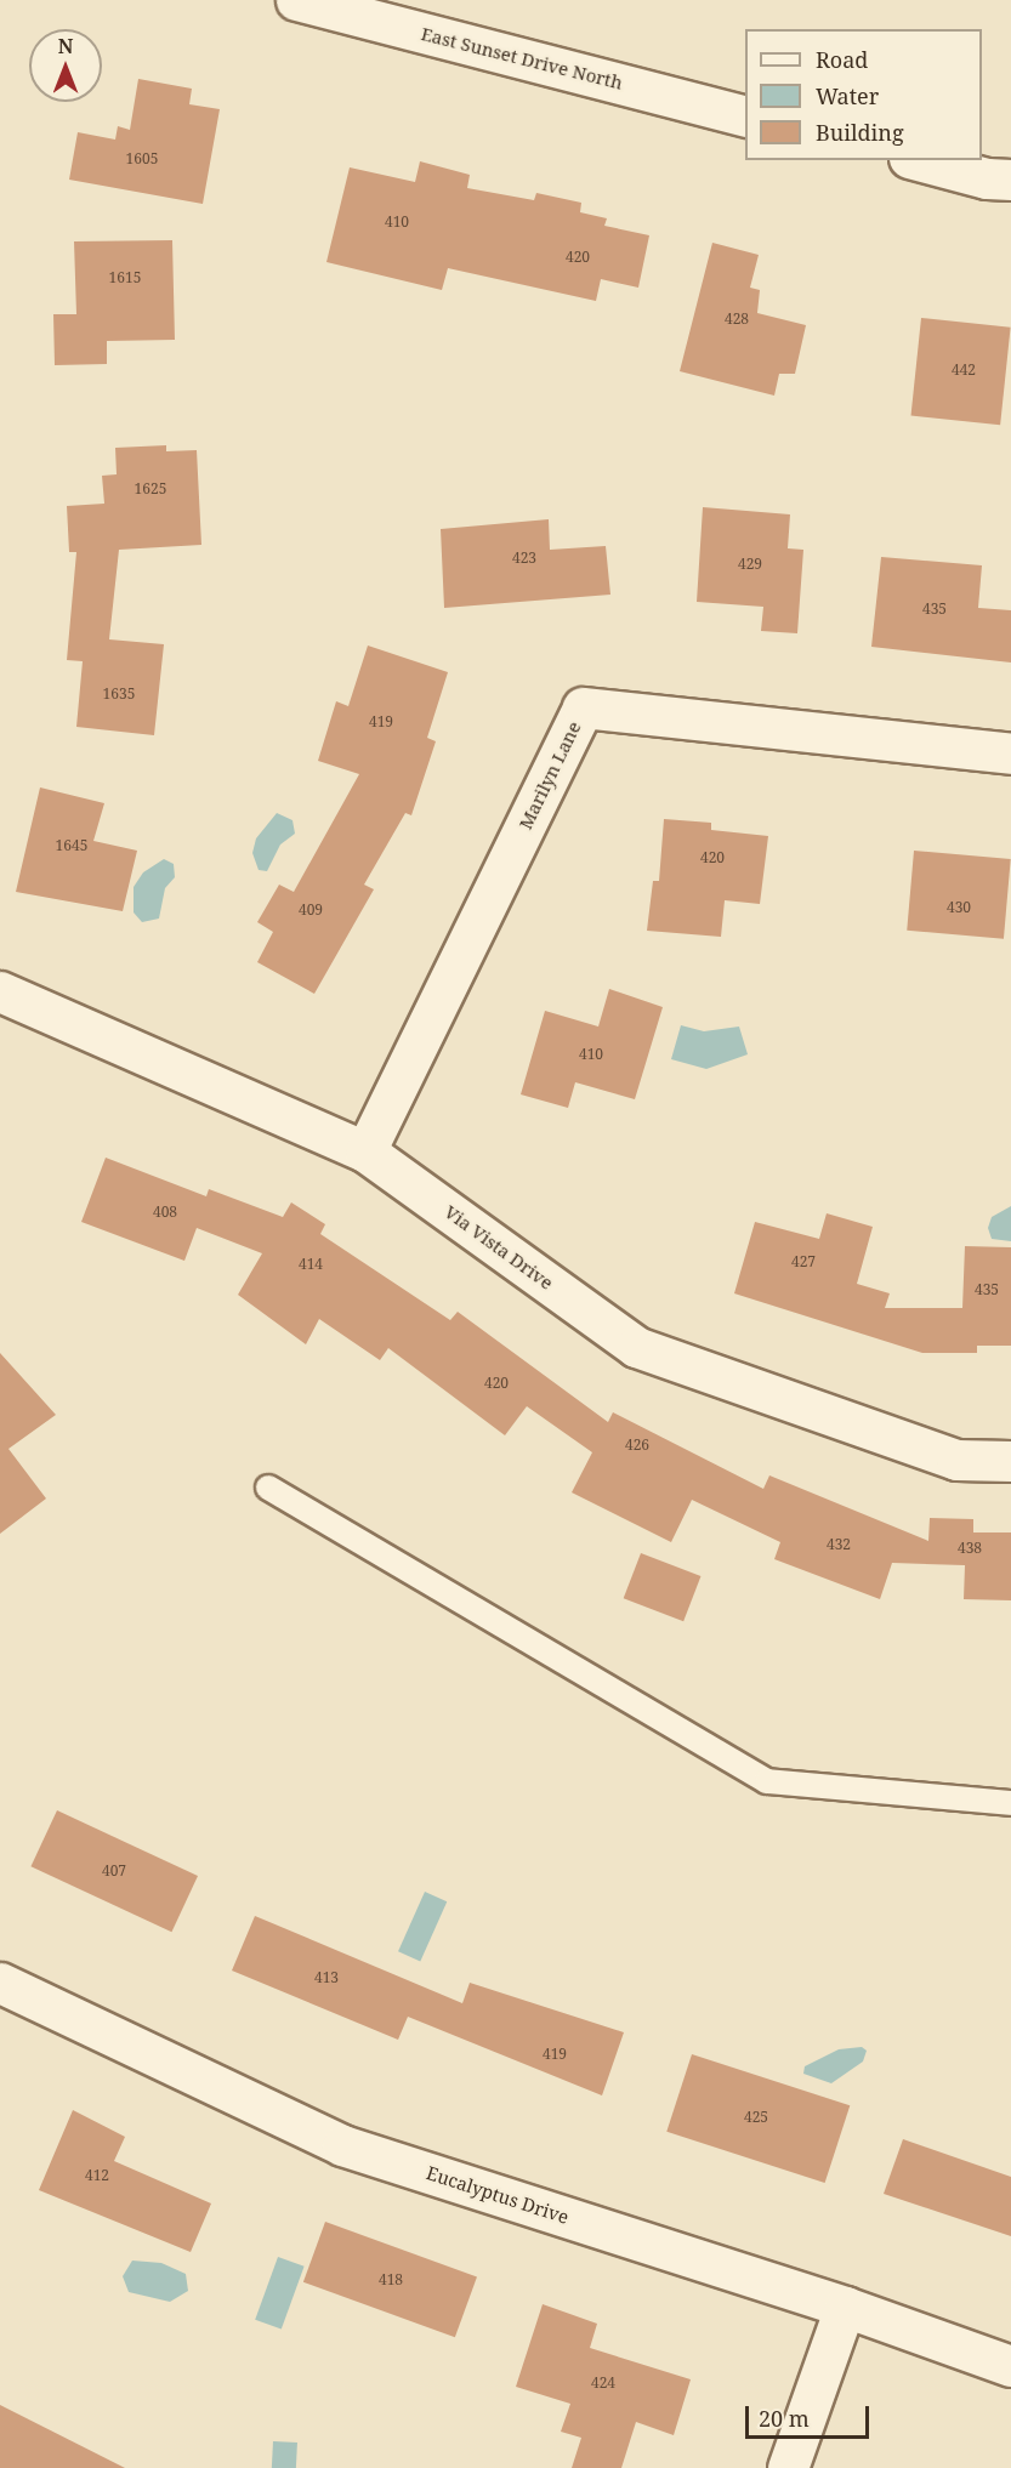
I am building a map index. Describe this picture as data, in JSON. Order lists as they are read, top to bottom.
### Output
{
  "streets": {
    "street": [
      "East Sunset Drive North",
      "Marilyn Lane",
      "Via Vista Drive",
      "Eucalyptus Drive"
    ]
  },
  "crossings": [
    ["Marilyn Lane", "Via Vista Drive"]
  ],
  "house_numbers": [
    "1605",
    "410",
    "420",
    "1615",
    "428",
    "442",
    "1625",
    "423",
    "429",
    "435",
    "1635",
    "419",
    "1645",
    "420",
    "430",
    "409",
    "410",
    "408",
    "427",
    "414",
    "435",
    "420",
    "426",
    "432",
    "438",
    "407",
    "413",
    "419",
    "425",
    "412",
    "418",
    "424"
  ],
  "legend": ["Road", "Water", "Building"],
  "scale_bar": "20 m",
  "north": "top"
}
